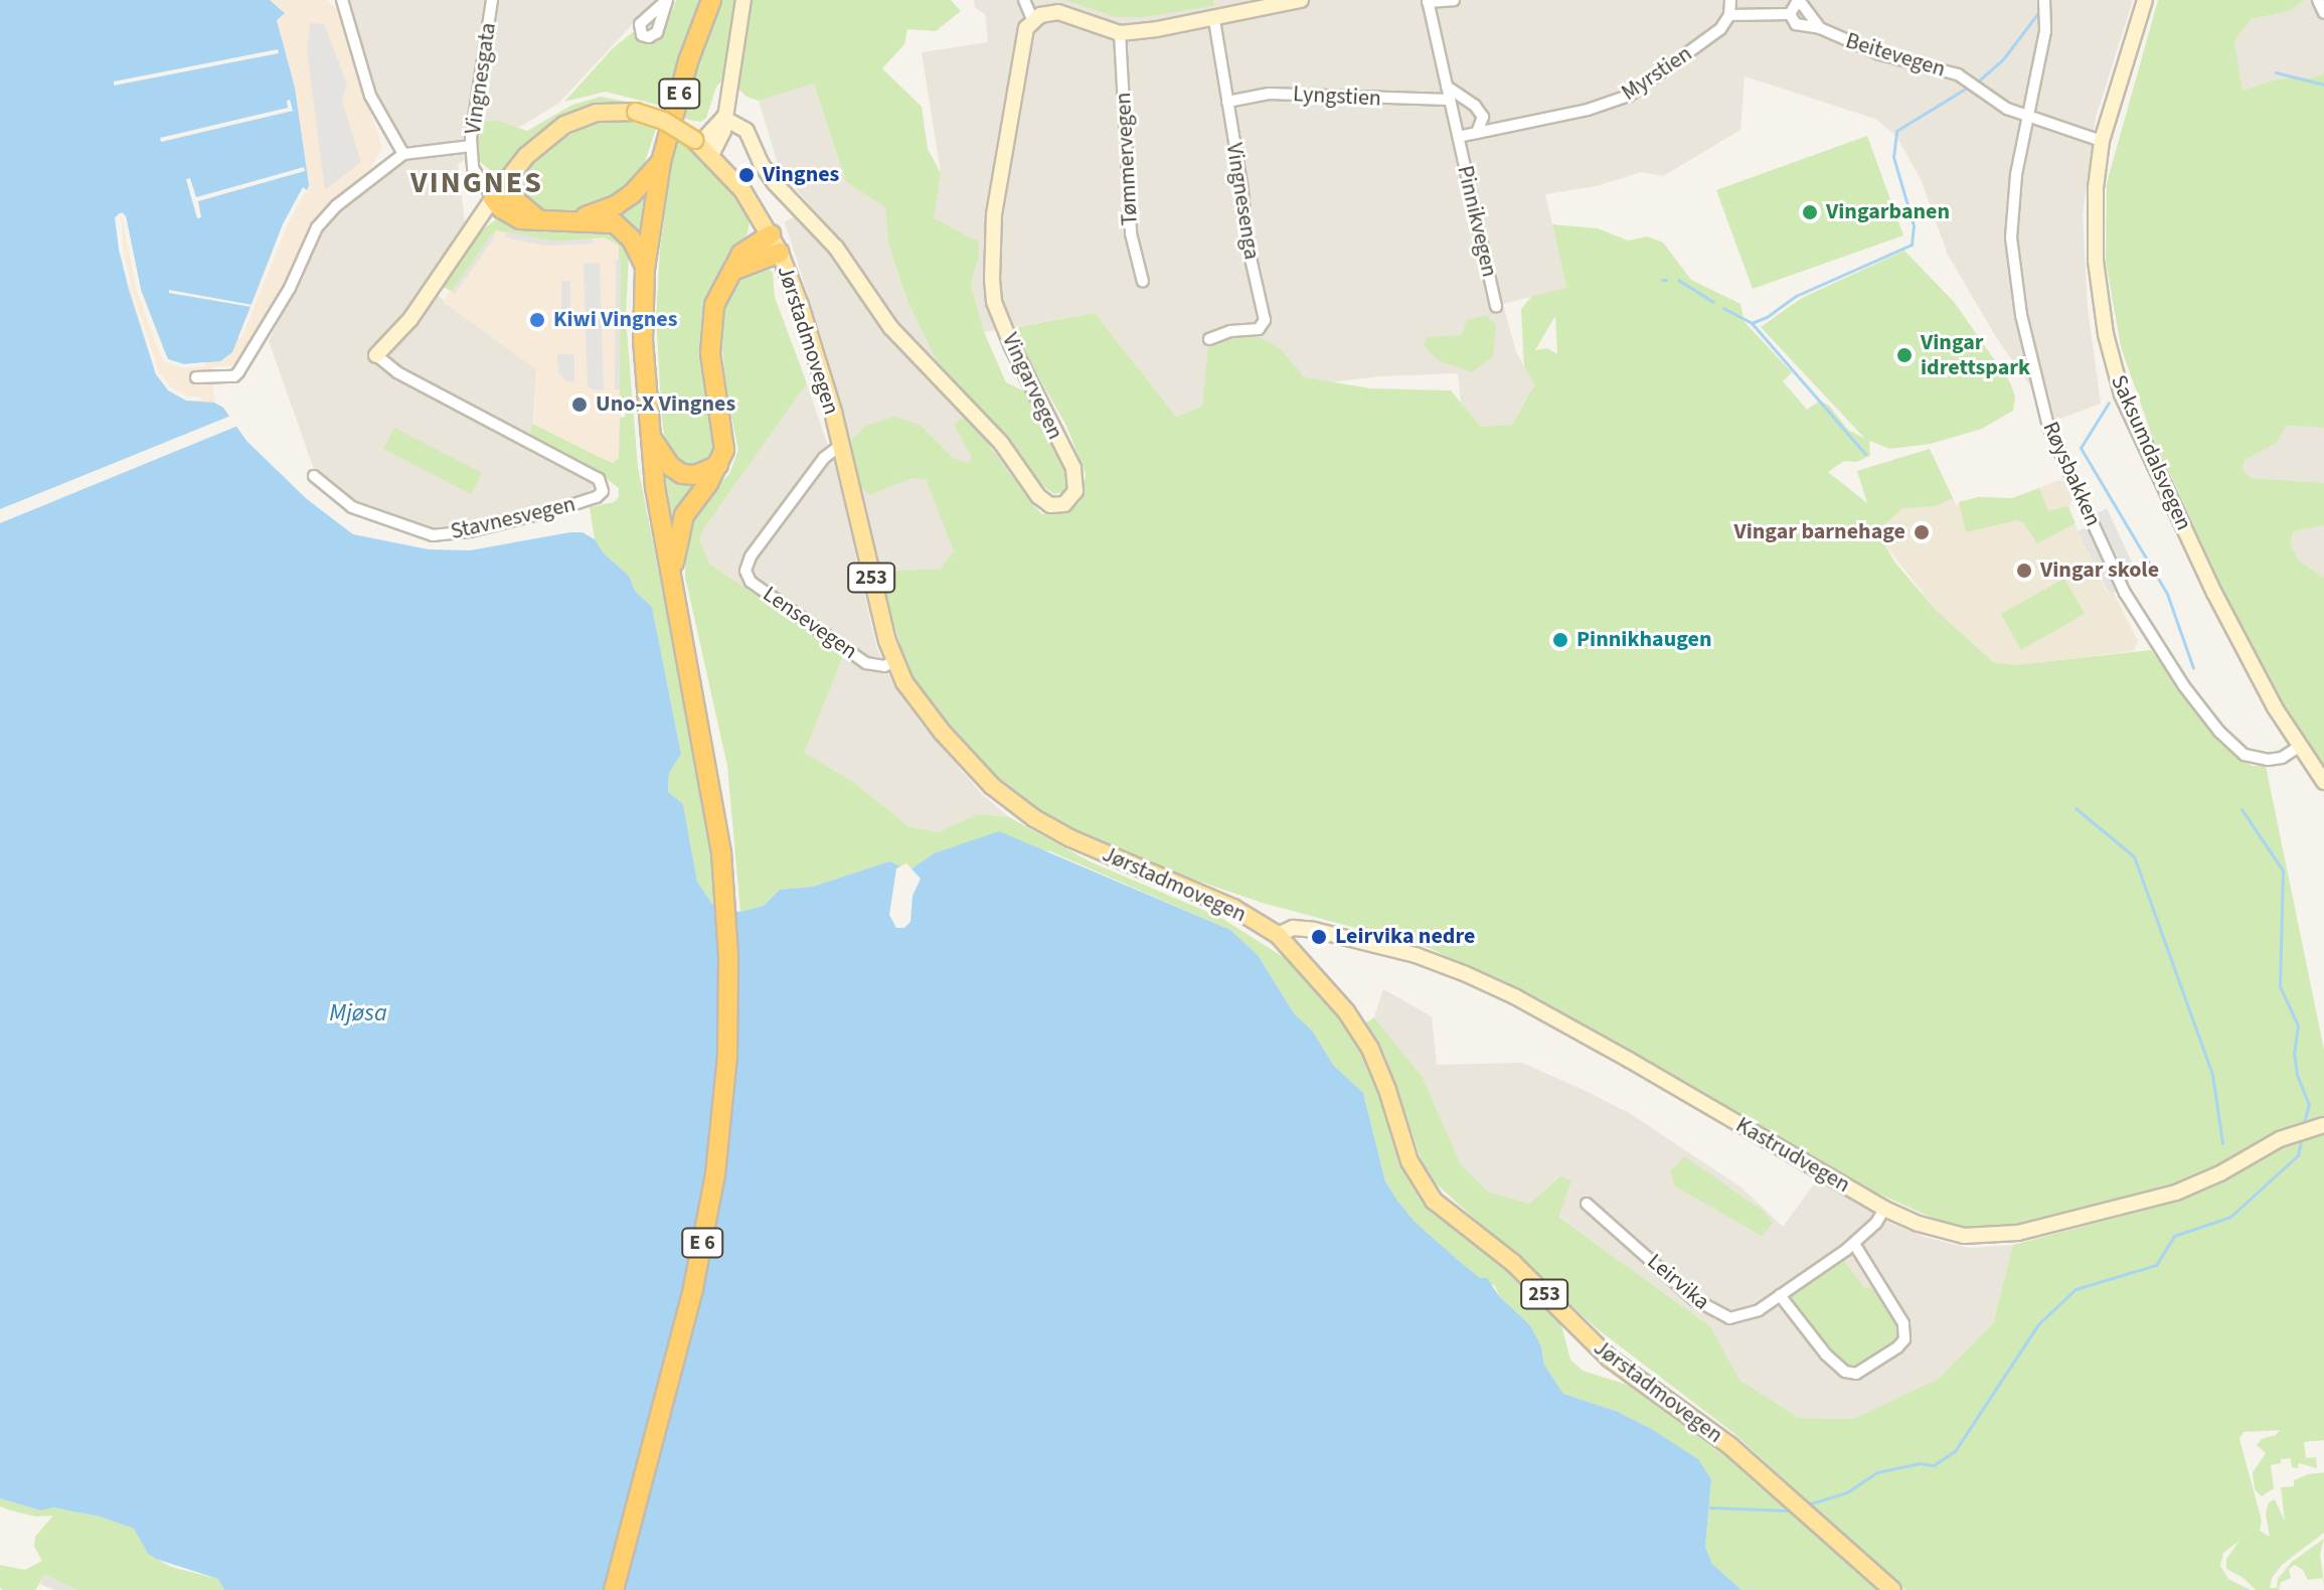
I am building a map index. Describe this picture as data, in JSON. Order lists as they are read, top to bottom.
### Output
{
  "streets": {
    "highway": ["E 6"],
    "main road": [
      "Jørstadmovegen",
      "Vingarvegen",
      "Saksumdalsvegen",
      "253",
      "Kastrudvegen"
    ],
    "street": [
      "Beitevegen",
      "Myrstien",
      "Vingnesgata",
      "Lyngstien",
      "Tømmervegen",
      "Vingnesenga",
      "Pinnikvegen",
      "Røysbakken",
      "Stavnesvegen",
      "Lensevegen",
      "Leirvika"
    ]
  },
  "crossings": [
    ["Beitevegen", "Saksumdalsvegen"],
    ["Beitevegen", "Røysbakken"],
    ["Myrstien", "Pinnikvegen"],
    ["Vingnesgata", "253"],
    ["Lyngstien", "Vingnesenga"],
    ["Lyngstien", "Pinnikvegen"],
    ["Jørstadmovegen", "253"],
    ["Jørstadmovegen", "Lensevegen"],
    ["Jørstadmovegen", "Kastrudvegen"],
    ["Saksumdalsvegen", "Røysbakken"],
    ["Kastrudvegen", "Leirvika"]
  ],
  "districts": ["VINGNES"],
  "water": ["Mjøsa"],
  "places": [
    "Vingnes",
    "Vingarbanen",
    "Kiwi Vingnes",
    "Vingar idrettspark",
    "Uno-X Vingnes",
    "Vingar barnehage",
    "Vingar skole",
    "Pinnikhaugen",
    "Leirvika nedre"
  ]
}
